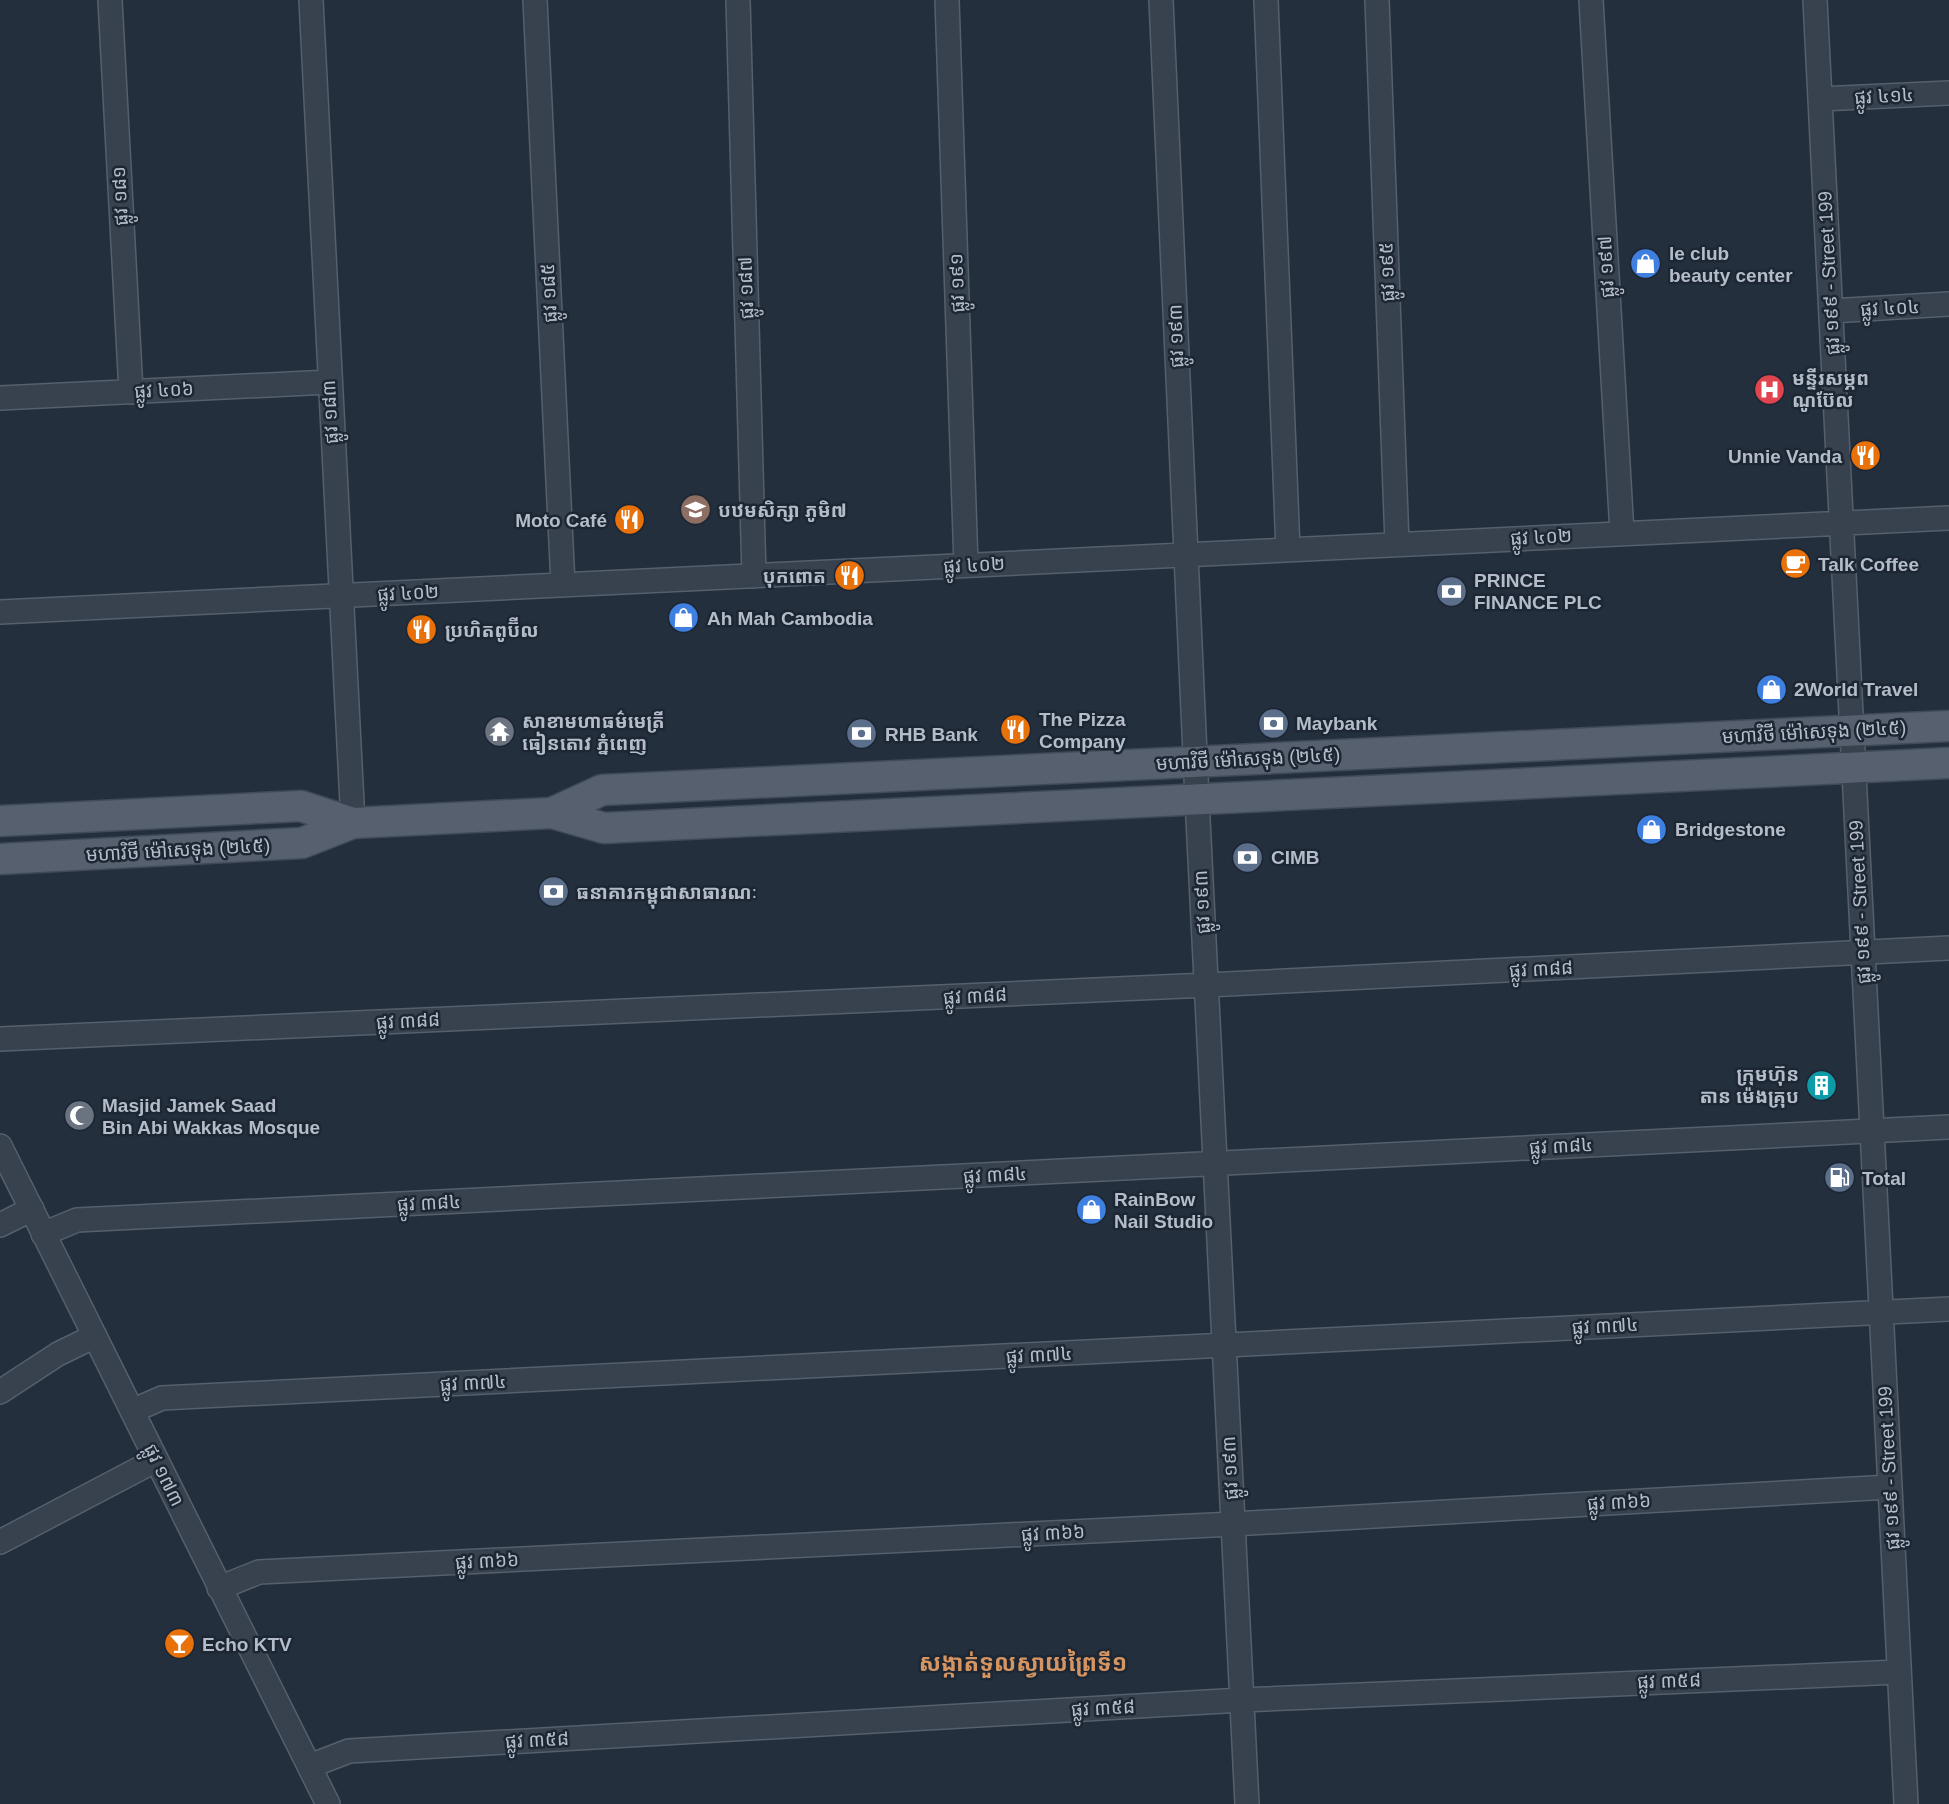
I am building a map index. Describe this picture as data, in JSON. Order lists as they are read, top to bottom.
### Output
{
  "streets": {
    "main road": ["មហាវិថី ម៉ៅសេទុង (២៤៥)"],
    "street": [
      "ផ្លូវ ៤១៤",
      "ផ្លូវ ១៨១",
      "ផ្លូវ ១៩៧",
      "ផ្លូវ ១៩៥",
      "ផ្លូវ ១៩៩ - Street 199",
      "ផ្លូវ ១៩១",
      "ផ្លូវ ១៨៧",
      "ផ្លូវ ១៨៥",
      "ផ្លូវ ៤០៤",
      "ផ្លូវ ១៩៣",
      "ផ្លូវ ៤០៦",
      "ផ្លូវ ១៨៣",
      "ផ្លូវ ៤០២",
      "ផ្លូវ ៣៨៨",
      "ផ្លូវ ៣៨៤",
      "ផ្លូវ ៣៧៤",
      "ផ្លូវ ១៧៣",
      "ផ្លូវ ៣៦៦",
      "ផ្លូវ ៣៥៨"
    ]
  },
  "crossings": [
    ["ផ្លូវ ៤១៤", "ផ្លូវ ១៩៩ - Street 199"],
    ["ផ្លូវ ១៨១", "ផ្លូវ ៤០៦"],
    ["ផ្លូវ ១៩៧", "ផ្លូវ ៤០២"],
    ["ផ្លូវ ១៩៥", "ផ្លូវ ៤០២"],
    ["ផ្លូវ ១៩៩ - Street 199", "ផ្លូវ ៤០៤"],
    ["ផ្លូវ ១៩៩ - Street 199", "ផ្លូវ ៤០២"],
    ["ផ្លូវ ១៩៩ - Street 199", "មហាវិថី ម៉ៅសេទុង (២៤៥)"],
    ["ផ្លូវ ១៩៩ - Street 199", "ផ្លូវ ៣៨៨"],
    ["ផ្លូវ ១៩៩ - Street 199", "ផ្លូវ ៣៨៤"],
    ["ផ្លូវ ១៩៩ - Street 199", "ផ្លូវ ៣៧៤"],
    ["ផ្លូវ ១៩៩ - Street 199", "ផ្លូវ ៣៦៦"],
    ["ផ្លូវ ១៩៩ - Street 199", "ផ្លូវ ៣៥៨"],
    ["ផ្លូវ ១៩១", "ផ្លូវ ៤០២"],
    ["ផ្លូវ ១៨៧", "ផ្លូវ ៤០២"],
    ["ផ្លូវ ១៨៥", "ផ្លូវ ៤០២"],
    ["ផ្លូវ ១៩៣", "ផ្លូវ ៤០២"],
    ["ផ្លូវ ១៩៣", "មហាវិថី ម៉ៅសេទុង (២៤៥)"],
    ["ផ្លូវ ១៩៣", "ផ្លូវ ៣៨៨"],
    ["ផ្លូវ ១៩៣", "ផ្លូវ ៣៨៤"],
    ["ផ្លូវ ១៩៣", "ផ្លូវ ៣៧៤"],
    ["ផ្លូវ ១៩៣", "ផ្លូវ ៣៦៦"],
    ["ផ្លូវ ១៩៣", "ផ្លូវ ៣៥៨"],
    ["ផ្លូវ ៤០៦", "ផ្លូវ ១៨៣"],
    ["ផ្លូវ ១៨៣", "ផ្លូវ ៤០២"],
    ["ផ្លូវ ១៨៣", "មហាវិថី ម៉ៅសេទុង (២៤៥)"],
    ["ផ្លូវ ៣៨៤", "ផ្លូវ ១៧៣"],
    ["ផ្លូវ ៣៧៤", "ផ្លូវ ១៧៣"],
    ["ផ្លូវ ១៧៣", "ផ្លូវ ៣៦៦"],
    ["ផ្លូវ ១៧៣", "ផ្លូវ ៣៥៨"]
  ],
  "districts": ["សង្កាត់ទួលស្វាយព្រៃទី១"],
  "places": {
    "shop": [
      "le club beauty center",
      "Ah Mah Cambodia",
      "2World Travel",
      "Bridgestone",
      "RainBow Nail Studio"
    ],
    "hospital": ["មន្ទីរសម្ភព ណូប៊ែល"],
    "restaurant": [
      "Unnie Vanda",
      "Moto Café",
      "បុកពោត",
      "ប្រហិតពូប៊ីល",
      "The Pizza Company"
    ],
    "school or university": ["បឋមសិក្សា ភូមិ៧"],
    "cafe": ["Talk Coffee"],
    "bank": [
      "PRINCE FINANCE PLC",
      "Maybank",
      "RHB Bank",
      "CIMB",
      "ធនាគារកម្ពុជាសាធារណៈ"
    ],
    "temple": ["សាខាមហាធម៌មេត្រី ធៀនតោវ ភ្នំពេញ"],
    "building": ["ក្រុមហ៊ុន តាន ម៉េងគ្រុប"],
    "mosque": ["Masjid Jamek Saad Bin Abi Wakkas Mosque"],
    "fuel station": ["Total"],
    "bar": ["Echo KTV"]
  }
}
